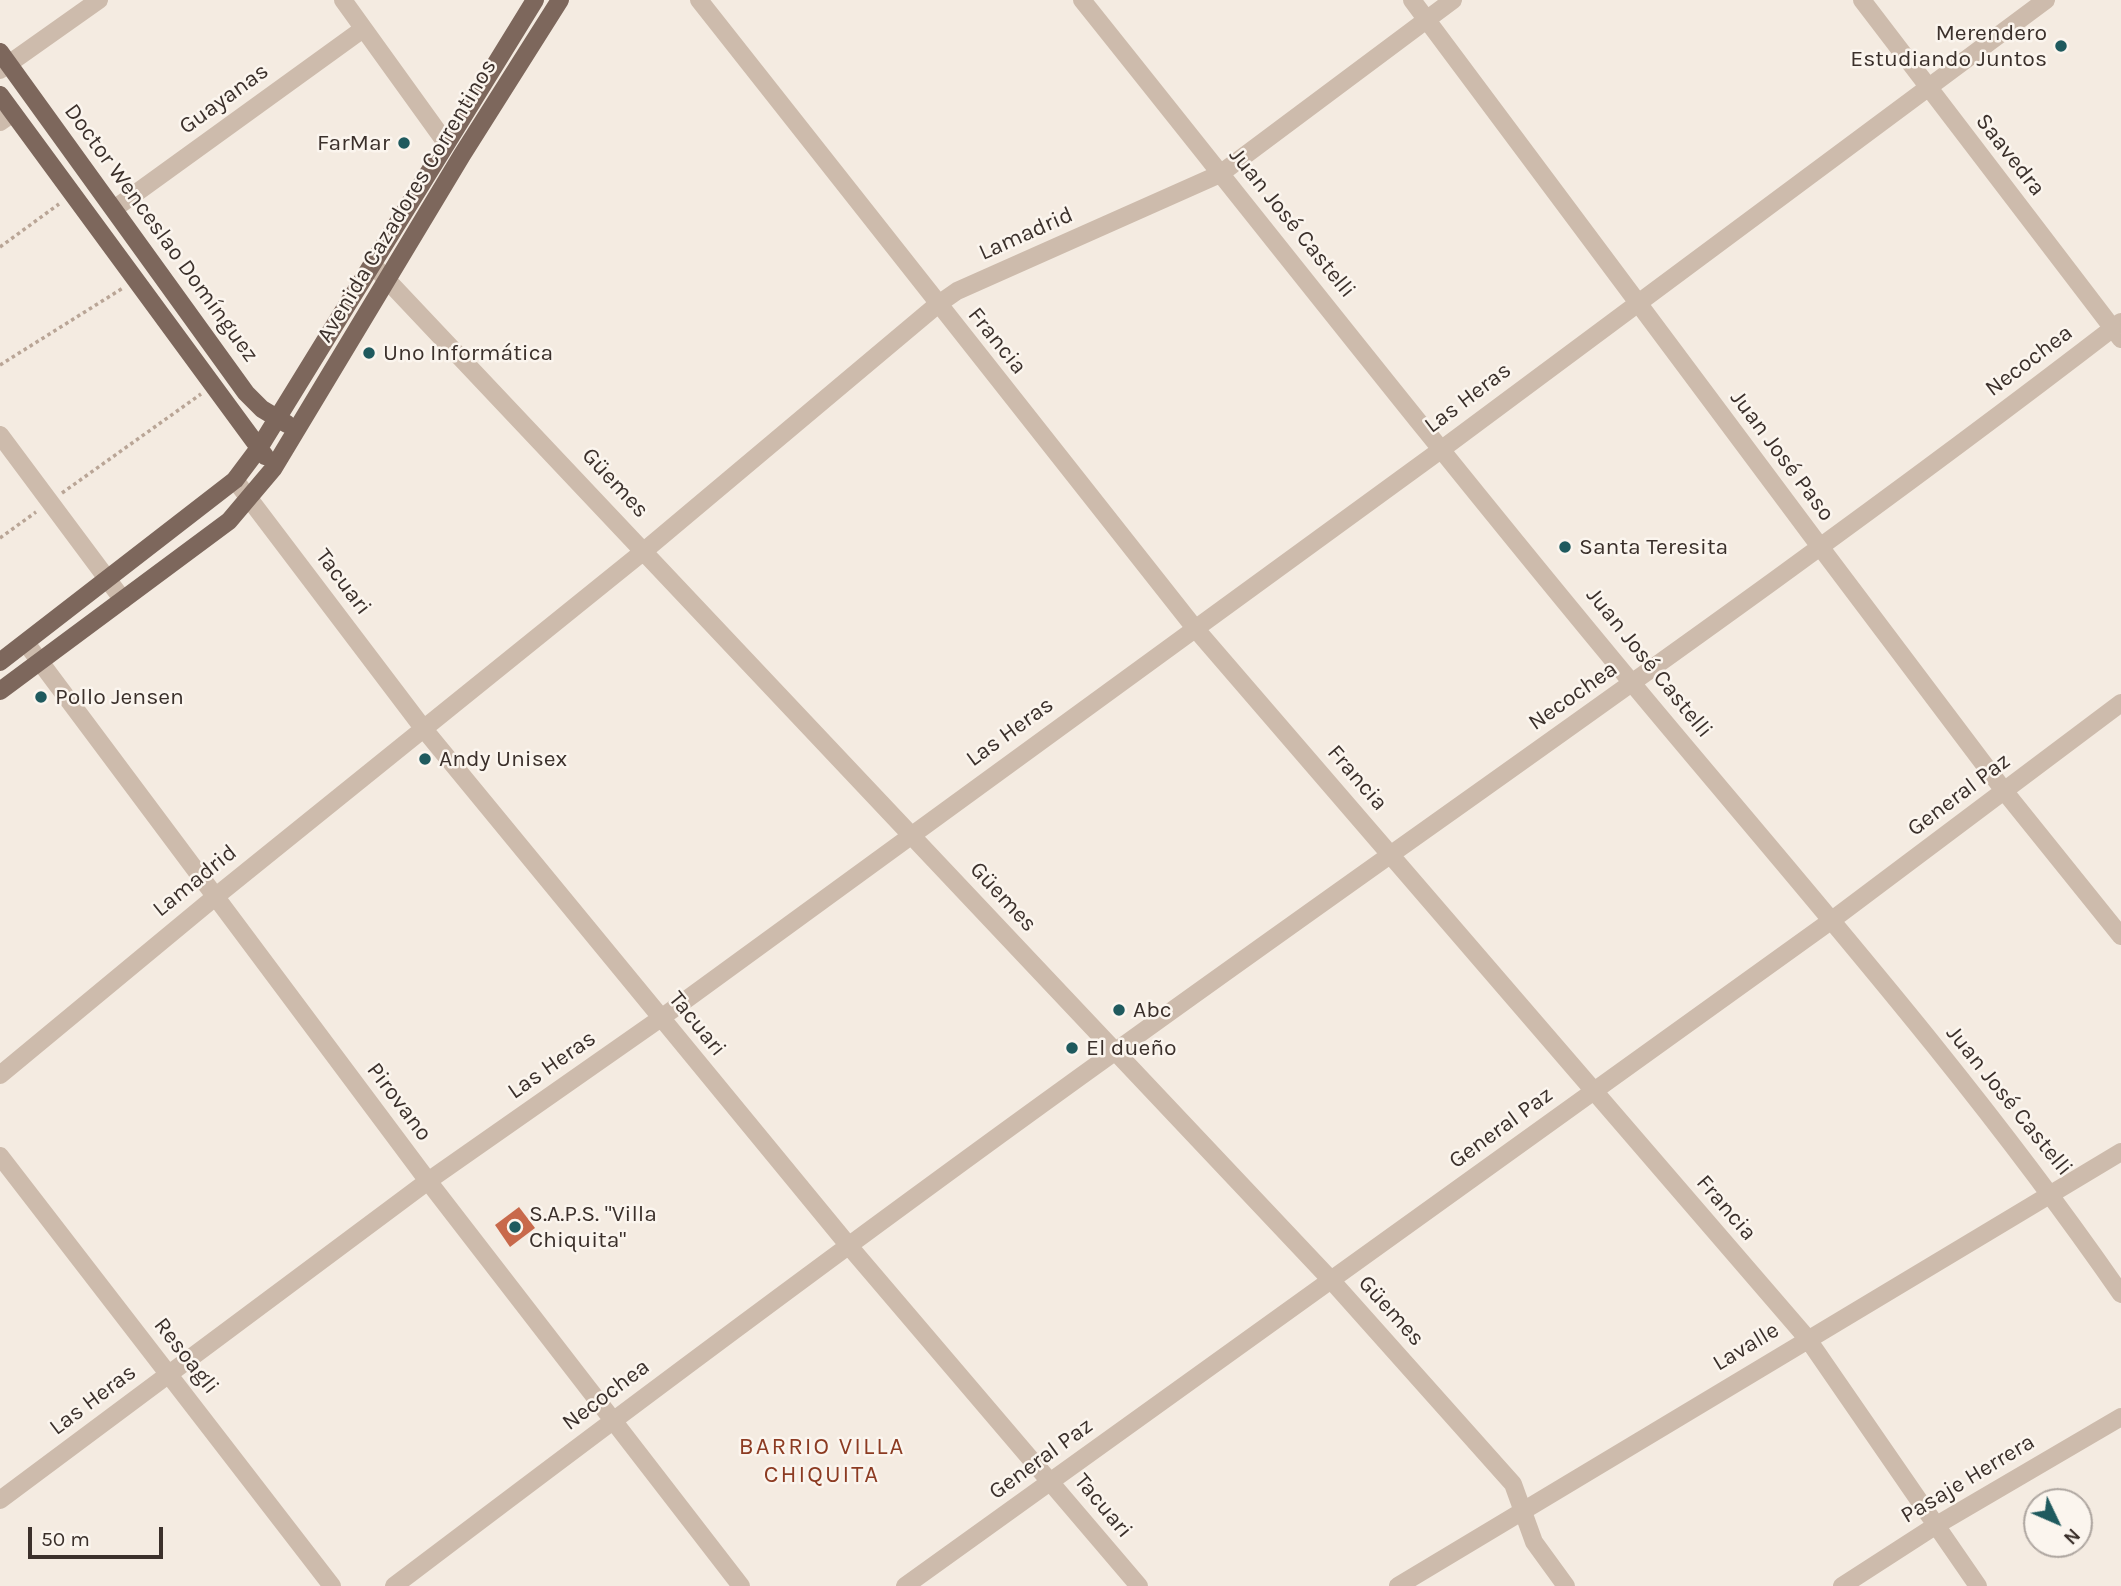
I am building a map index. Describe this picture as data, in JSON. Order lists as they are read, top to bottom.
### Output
{
  "streets": {
    "main road": ["Avenida Cazadores Correntinos", "Doctor Wenceslao Domínguez"],
    "street": [
      "Guayanas",
      "Saavedra",
      "Juan José Castelli",
      "Lamadrid",
      "Francia",
      "Necochea",
      "Las Heras",
      "Juan José Paso",
      "Güemes",
      "Tacuari",
      "General Paz",
      "Pirovano",
      "Lavalle",
      "Resoagli",
      "Pasaje Herrera"
    ]
  },
  "crossings": [
    ["Guayanas", "Doctor Wenceslao Domínguez"],
    ["Saavedra", "Necochea"],
    ["Saavedra", "Las Heras"],
    ["Avenida Cazadores Correntinos", "Doctor Wenceslao Domínguez"],
    ["Avenida Cazadores Correntinos", "Güemes"],
    ["Avenida Cazadores Correntinos", "Tacuari"],
    ["Avenida Cazadores Correntinos", "Pirovano"],
    ["Juan José Castelli", "Lamadrid"],
    ["Juan José Castelli", "Necochea"],
    ["Juan José Castelli", "Las Heras"],
    ["Juan José Castelli", "General Paz"],
    ["Juan José Castelli", "Lavalle"],
    ["Lamadrid", "Francia"],
    ["Lamadrid", "Juan José Paso"],
    ["Lamadrid", "Güemes"],
    ["Lamadrid", "Tacuari"],
    ["Lamadrid", "Pirovano"],
    ["Francia", "Necochea"],
    ["Francia", "Las Heras"],
    ["Francia", "General Paz"],
    ["Francia", "Lavalle"],
    ["Francia", "Pasaje Herrera"],
    ["Necochea", "Juan José Paso"],
    ["Necochea", "Güemes"],
    ["Necochea", "Tacuari"],
    ["Necochea", "Pirovano"],
    ["Las Heras", "Juan José Paso"],
    ["Las Heras", "Güemes"],
    ["Las Heras", "Tacuari"],
    ["Las Heras", "Pirovano"],
    ["Las Heras", "Resoagli"],
    ["Juan José Paso", "General Paz"],
    ["Güemes", "General Paz"],
    ["Güemes", "Lavalle"],
    ["Tacuari", "General Paz"]
  ],
  "districts": ["BARRIO VILLA CHIQUITA"],
  "places": [
    "Merendero Estudiando Juntos",
    "FarMar",
    "Uno Informática",
    "Santa Teresita",
    "Pollo Jensen",
    "Andy Unisex",
    "Abc",
    "El dueño",
    "S.A.P.S. \"Villa Chiquita\""
  ],
  "scale_bar": "50 m",
  "north": "bottom right"
}
